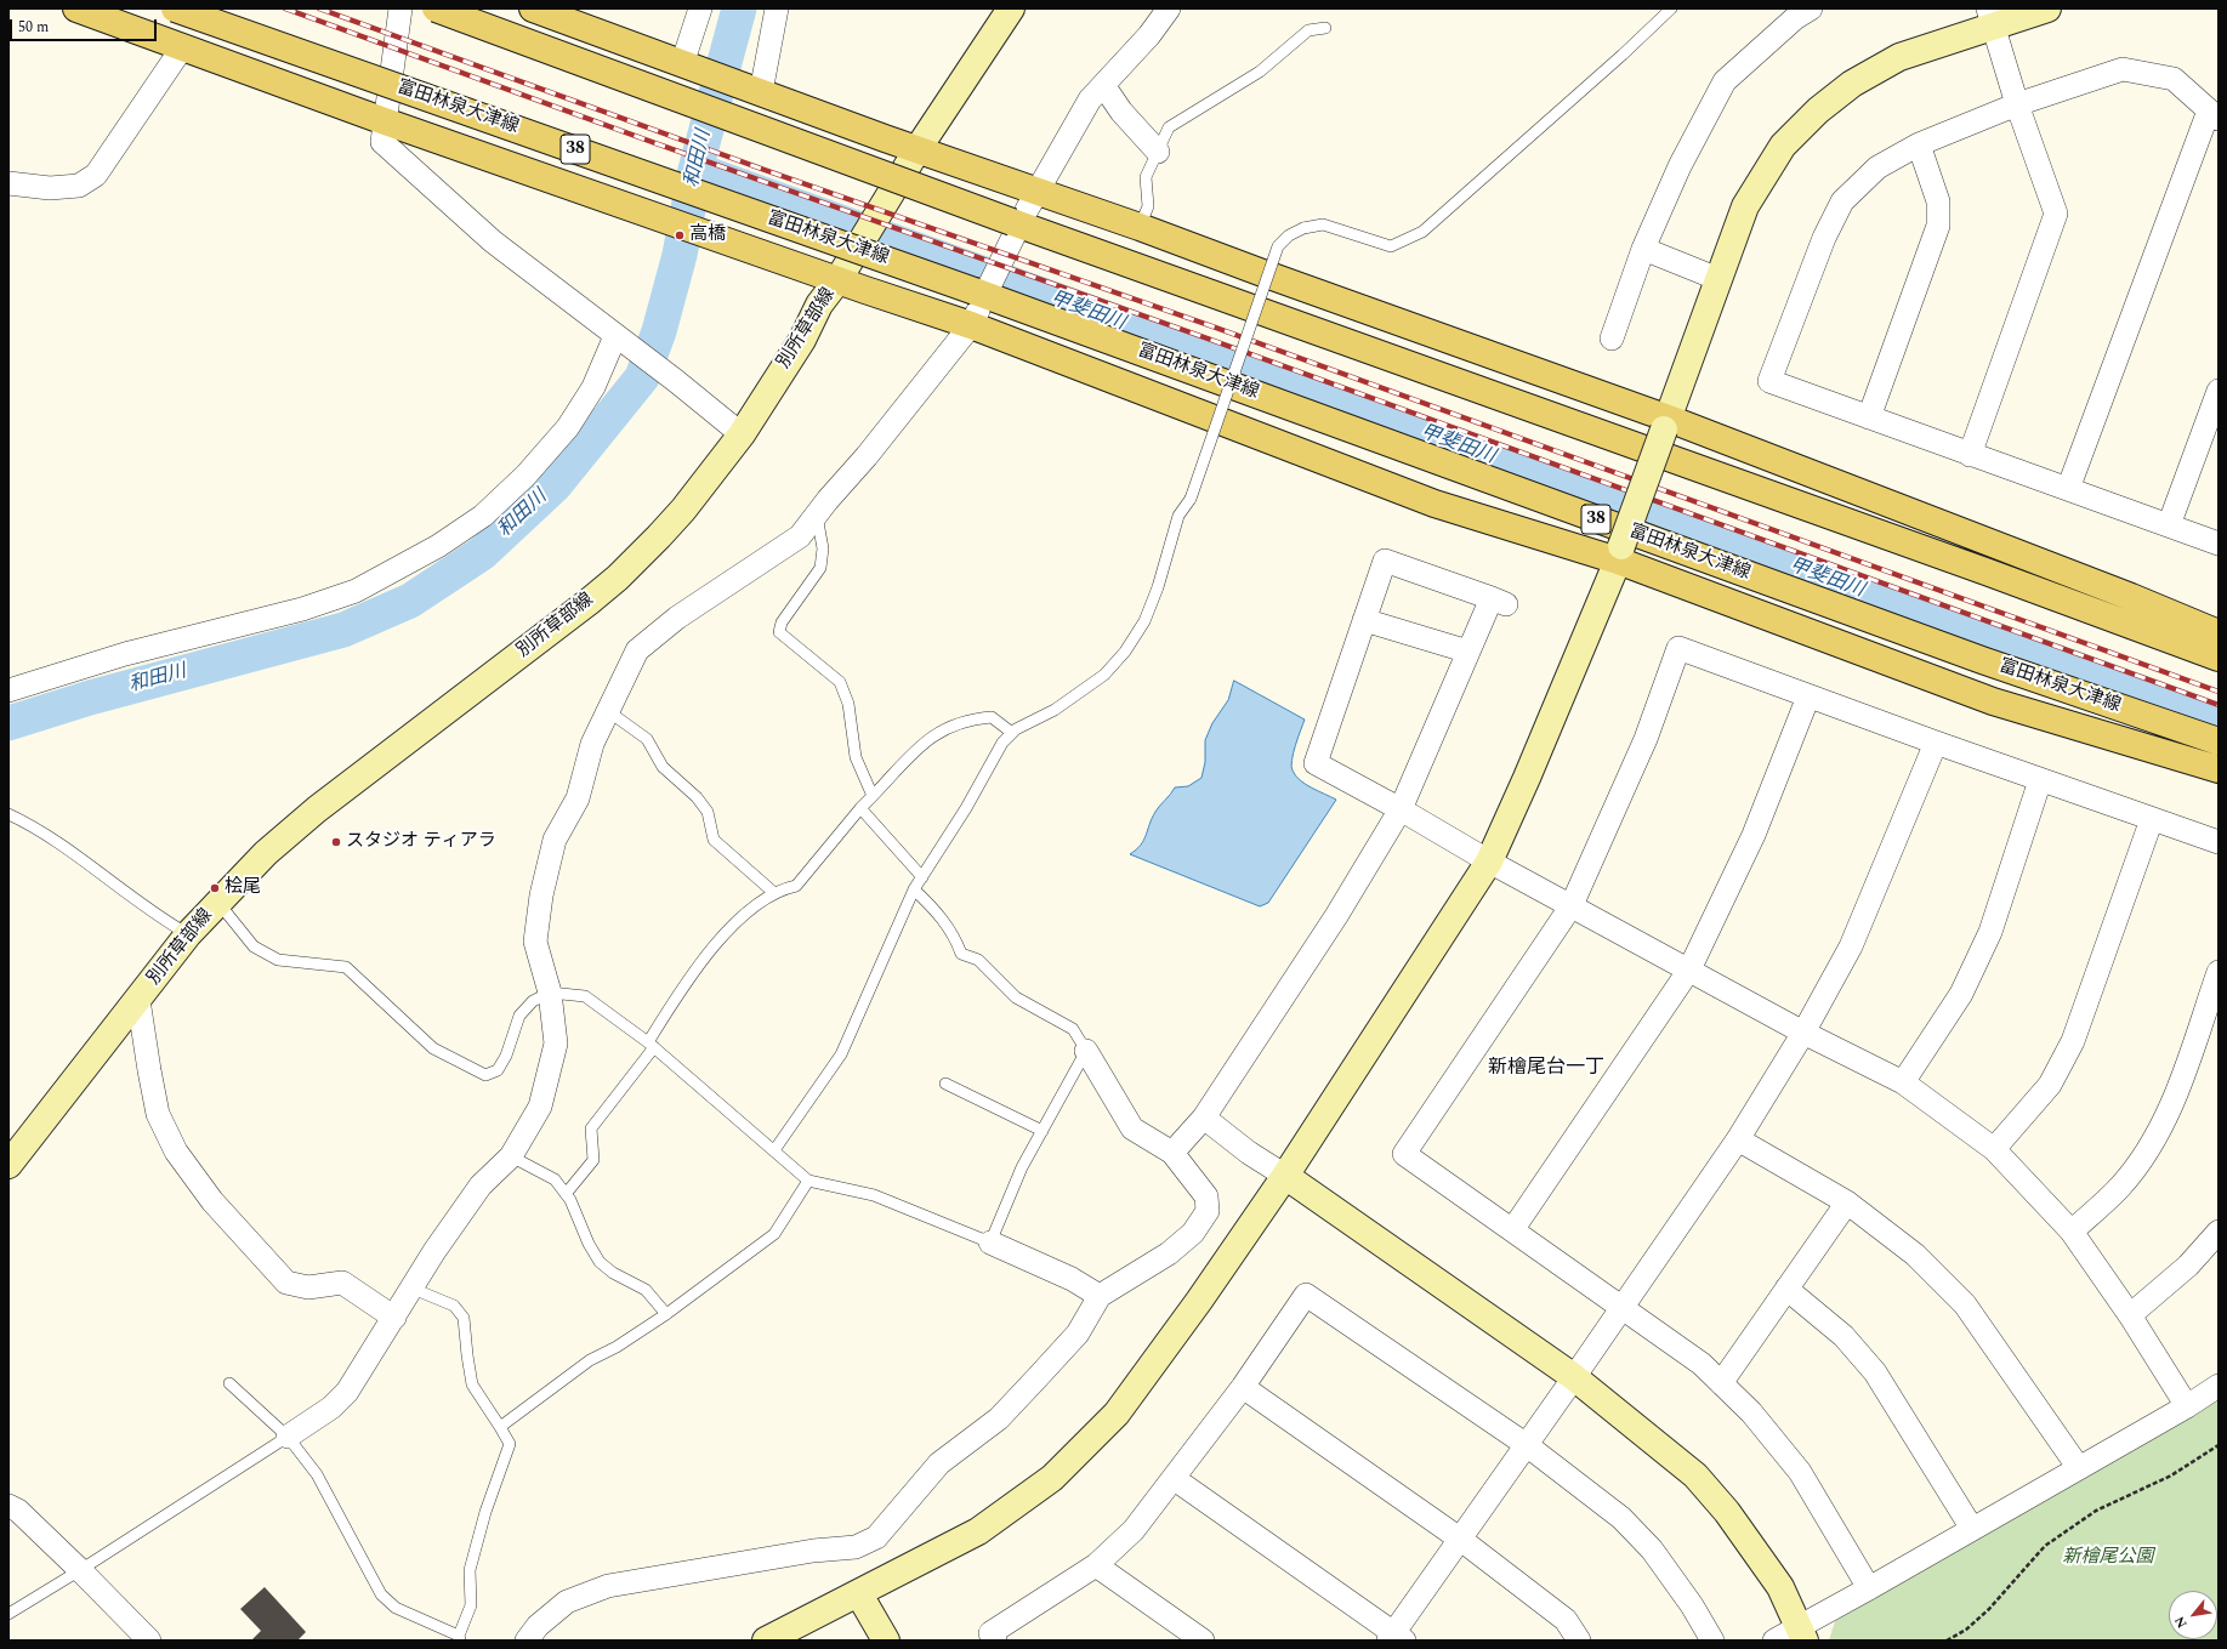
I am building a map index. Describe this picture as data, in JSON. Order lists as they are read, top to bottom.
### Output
{
  "streets": {
    "main road": ["富田林泉大津線", "38"],
    "street": ["別所草部線"]
  },
  "districts": ["新檜尾台一丁"],
  "water": ["和田川", "甲斐田川"],
  "parks": ["新檜尾公園"],
  "places": ["高橋", "スタジオ ティアラ", "桧尾"],
  "scale_bar": "50 m",
  "north": "bottom left"
}
